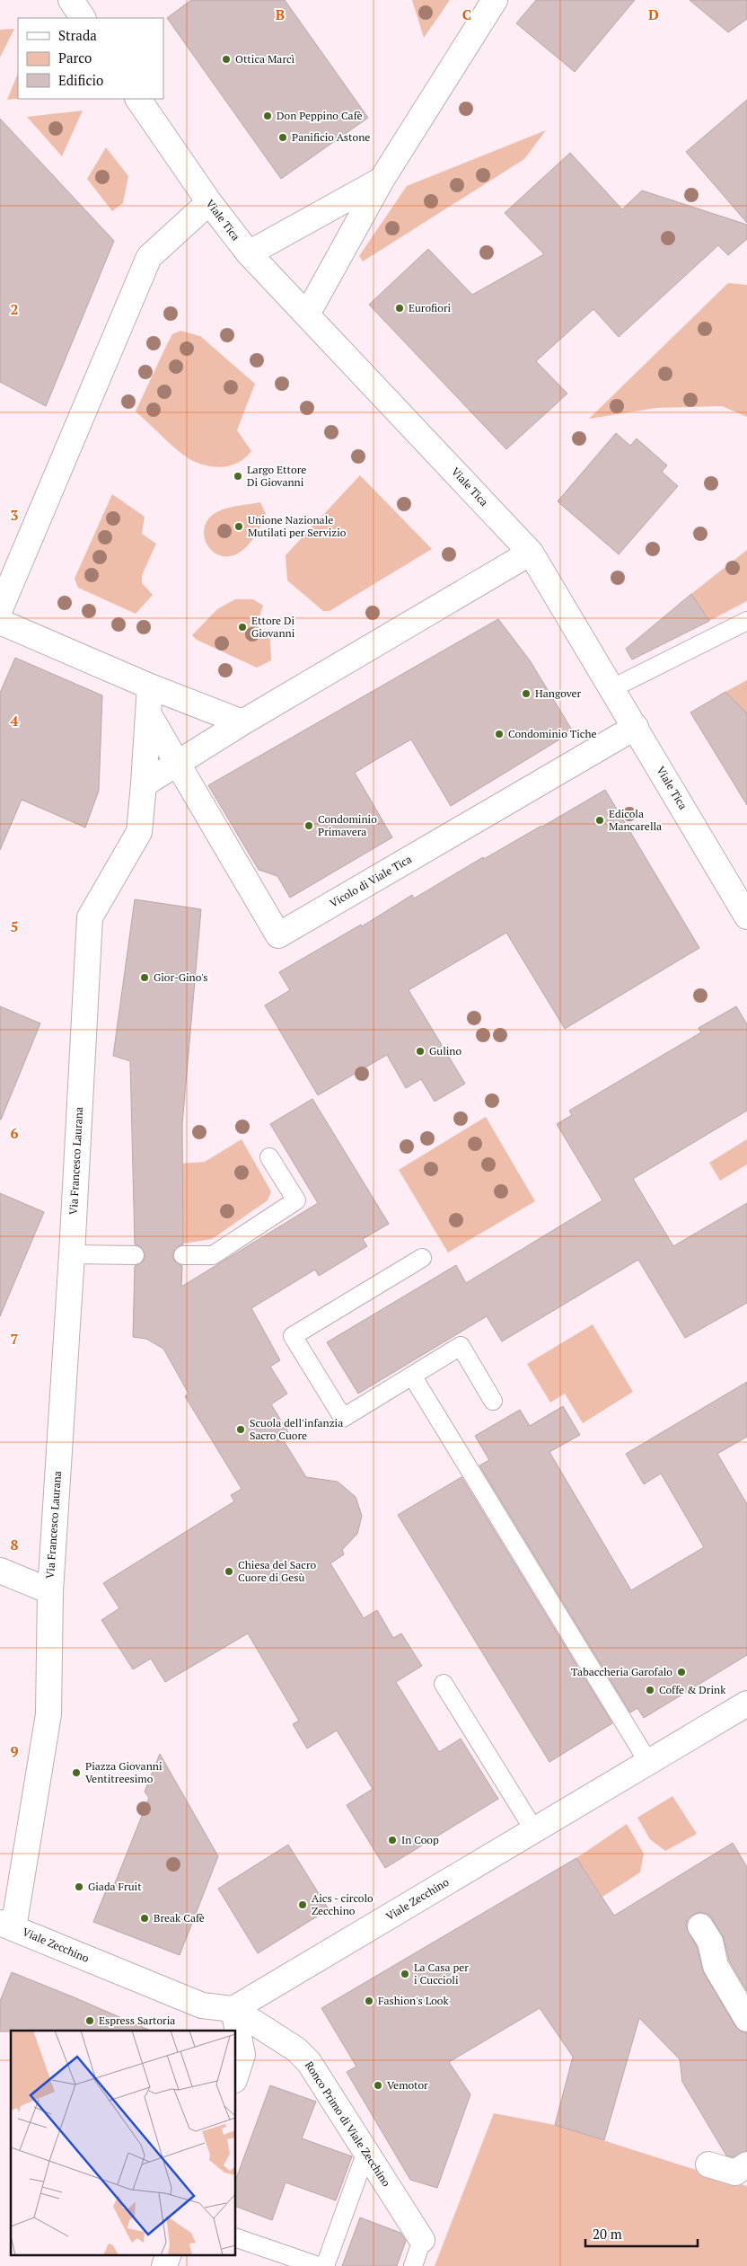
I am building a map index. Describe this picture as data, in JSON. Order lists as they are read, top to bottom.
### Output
{
  "streets": {
    "street": [
      "Viale Tica",
      "Vicolo di Viale Tica",
      "Via Francesco Laurana",
      "Viale Zecchino",
      "Ronco Primo di Viale Zecchino"
    ]
  },
  "crossings": [
    ["Viale Tica", "Vicolo di Viale Tica"],
    ["Via Francesco Laurana", "Viale Zecchino"],
    ["Viale Zecchino", "Ronco Primo di Viale Zecchino"]
  ],
  "places": [
    "Ottica Marcì",
    "Don Peppino Cafè",
    "Panificio Astone",
    "Eurofiori",
    "Largo Ettore Di Giovanni",
    "Unione Nazionale Mutilati per Servizio",
    "Ettore Di Giovanni",
    "Hangover",
    "Condominio Tiche",
    "Edicola Mancarella",
    "Condominio Primavera",
    "Gior-Gino's",
    "Gulino",
    "Scuola dell'infanzia Sacro Cuore",
    "Chiesa del Sacro Cuore di Gesù",
    "Tabaccheria Garofalo",
    "Coffe & Drink",
    "Piazza Giovanni Ventitreesimo",
    "In Coop",
    "Giada Fruit",
    "Aics - circolo Zecchino",
    "Break Cafè",
    "La Casa per i Cuccioli",
    "Fashion's Look",
    "Espress Sartoria",
    "Vemotor"
  ],
  "legend": ["Strada", "Parco", "Edificio"],
  "scale_bar": "20 m",
  "grid": {
    "columns": ["B", "C", "D"],
    "rows": [
      "2",
      "3",
      "4",
      "5",
      "6",
      "7",
      "8",
      "9"
    ]
  }
}
